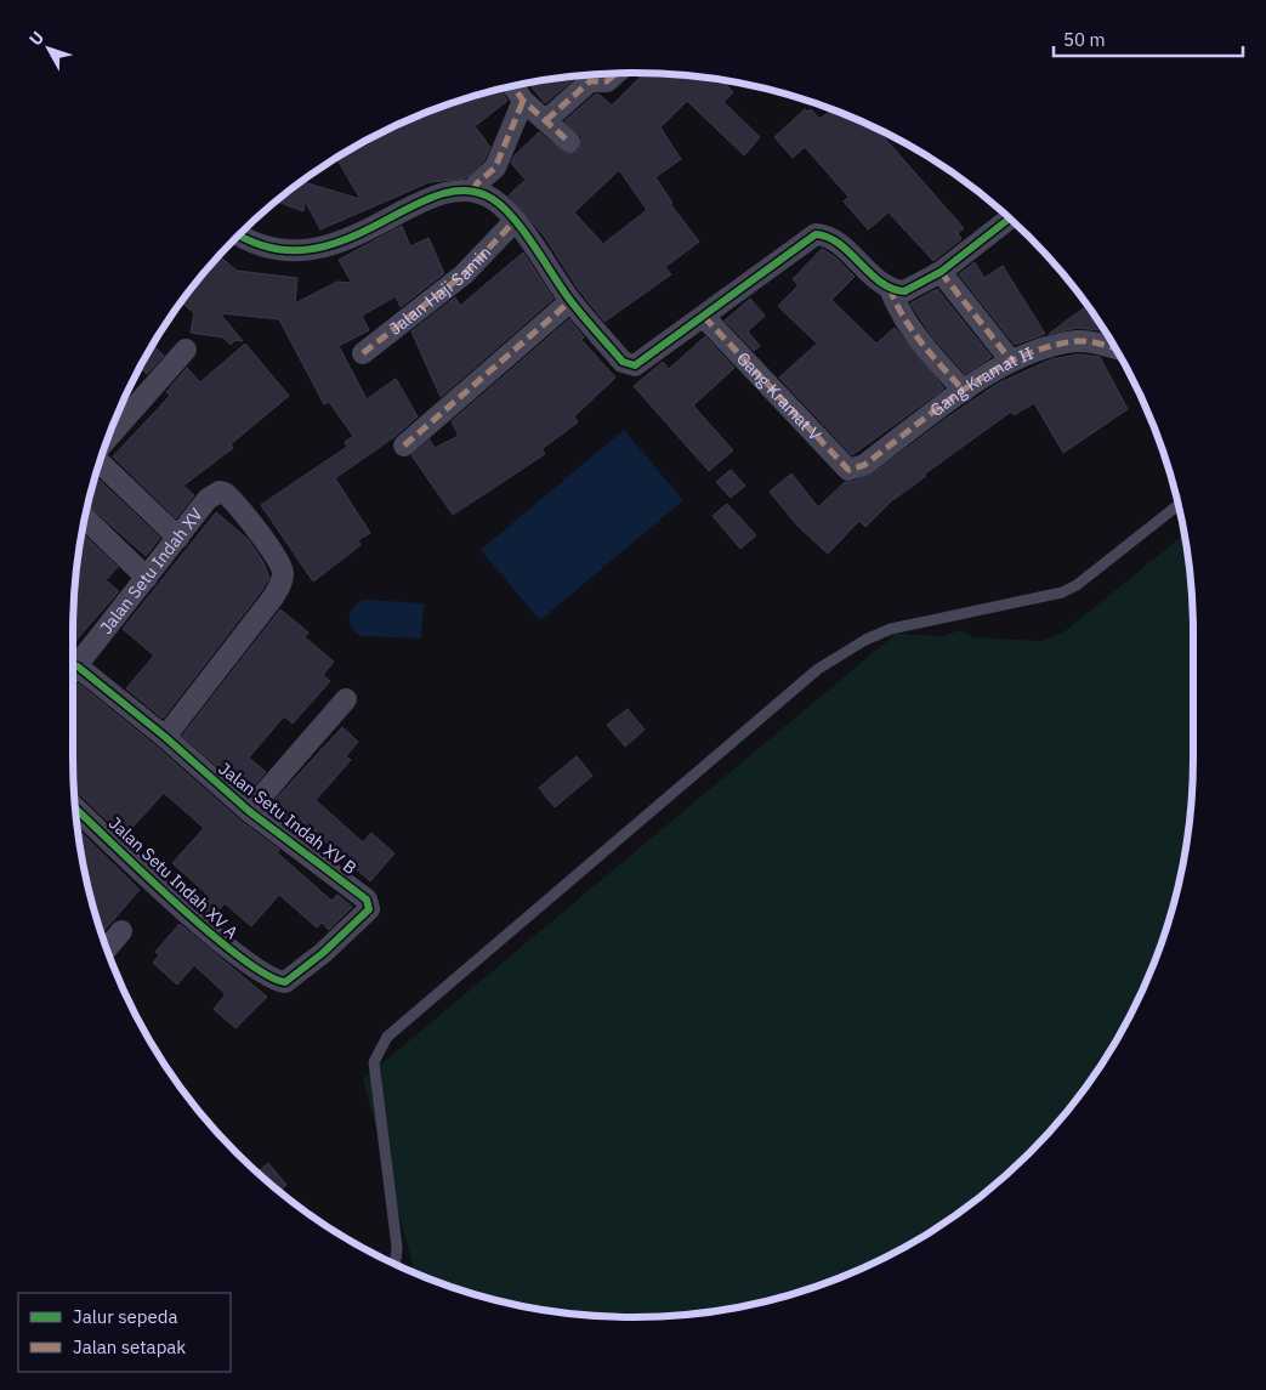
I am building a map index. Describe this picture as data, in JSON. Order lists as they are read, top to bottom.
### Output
{
  "streets": {
    "street": [
      "Jalan Haji Samin",
      "Gang Kramat II",
      "Gang Kramat V",
      "Jalan Setu Indah XV",
      "Jalan Setu Indah XV B",
      "Jalan Setu Indah XV A"
    ]
  },
  "crossings": [
    ["Gang Kramat II", "Gang Kramat V"],
    ["Jalan Setu Indah XV", "Jalan Setu Indah XV B"],
    ["Jalan Setu Indah XV B", "Jalan Setu Indah XV A"]
  ],
  "legend": ["Jalur sepeda", "Jalan setapak"],
  "scale_bar": "50 m",
  "north": "top left"
}
